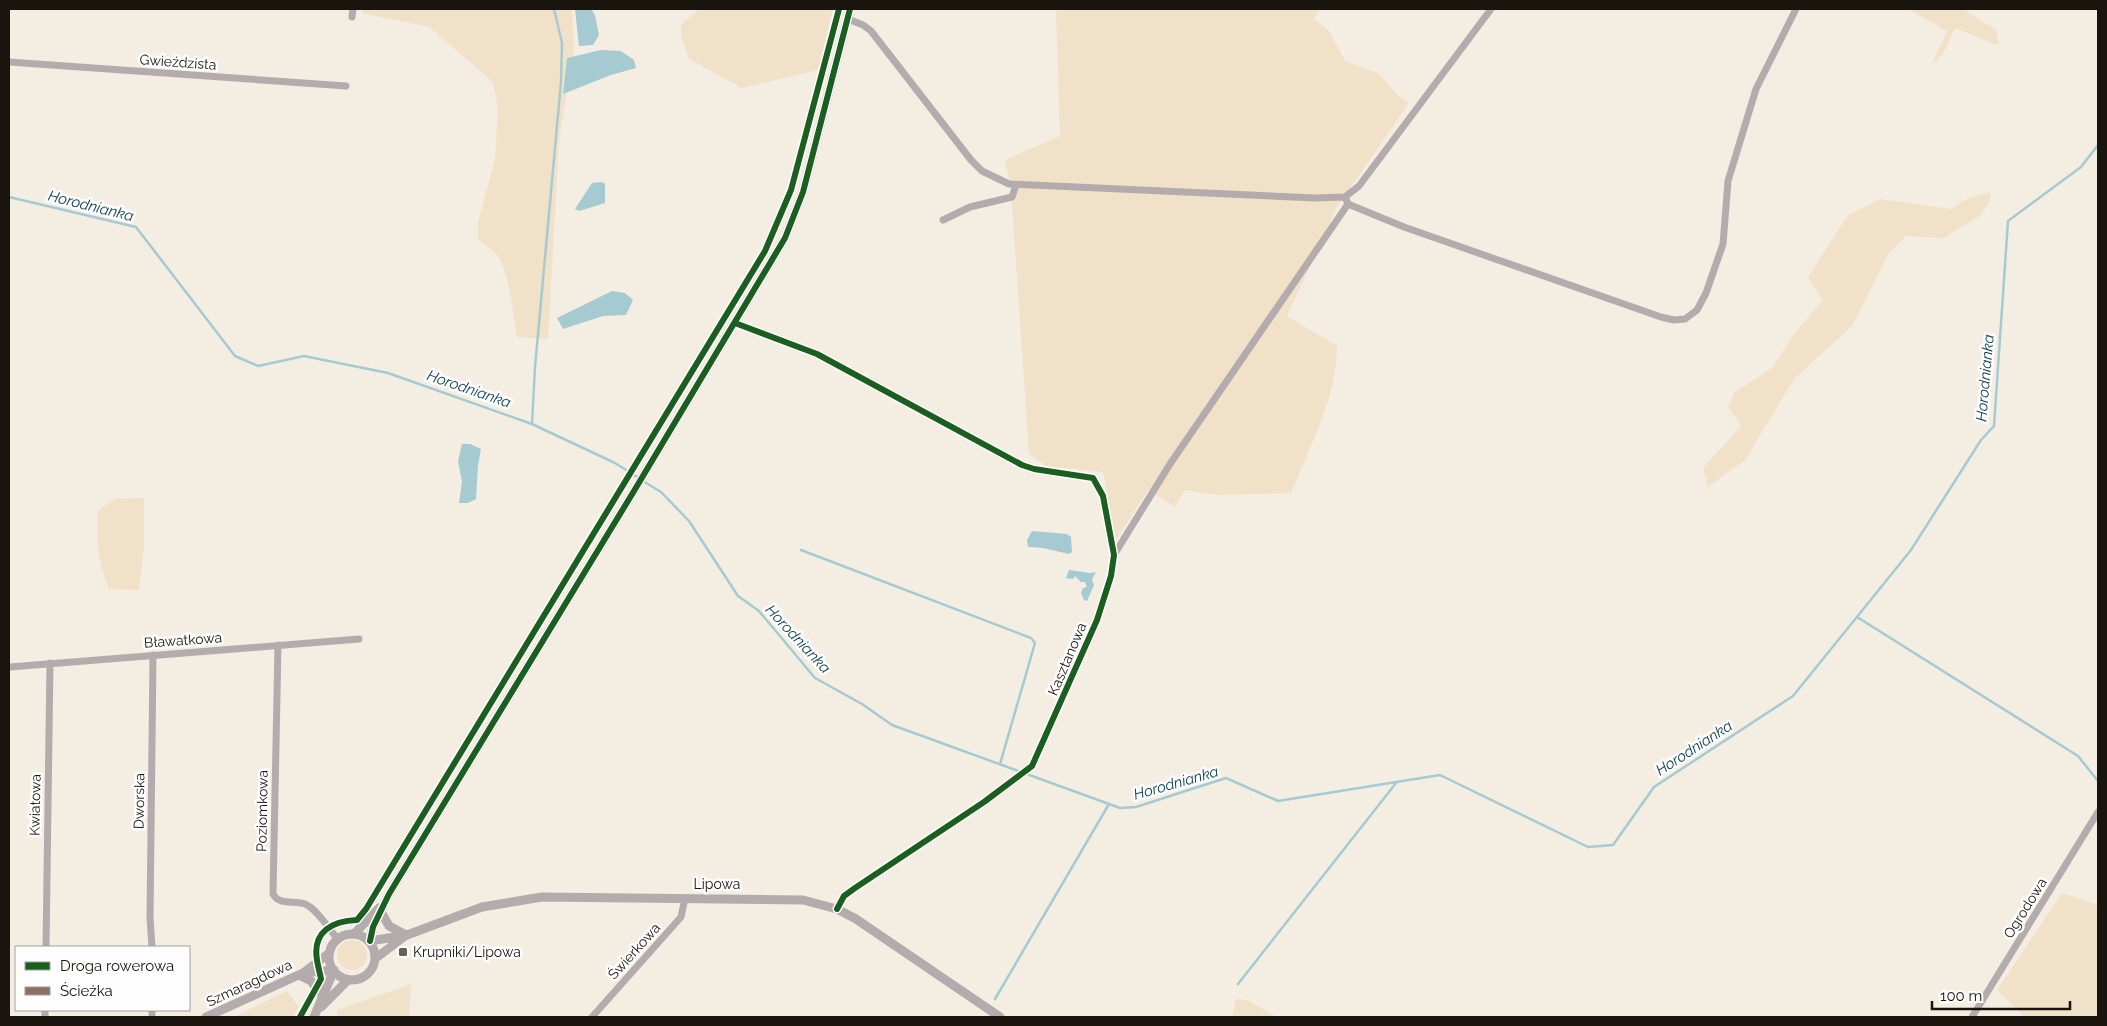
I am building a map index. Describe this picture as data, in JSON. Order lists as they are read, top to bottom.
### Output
{
  "streets": {
    "street": [
      "Gwieździsta",
      "Bławatkowa",
      "Kasztanowa",
      "Dworska",
      "Kwiatowa",
      "Poziomkowa",
      "Lipowa",
      "Ogrodowa",
      "Świerkowa",
      "Szmaragdowa"
    ]
  },
  "crossings": [
    ["Bławatkowa", "Dworska"],
    ["Bławatkowa", "Kwiatowa"],
    ["Bławatkowa", "Poziomkowa"],
    ["Kasztanowa", "Lipowa"],
    ["Poziomkowa", "Lipowa"],
    ["Poziomkowa", "Szmaragdowa"],
    ["Lipowa", "Świerkowa"],
    ["Lipowa", "Szmaragdowa"]
  ],
  "water": ["Horodnianka"],
  "places": {
    "transit": ["Krupniki/Lipowa"]
  },
  "legend": ["Droga rowerowa", "Ścieżka"],
  "scale_bar": "100 m"
}
